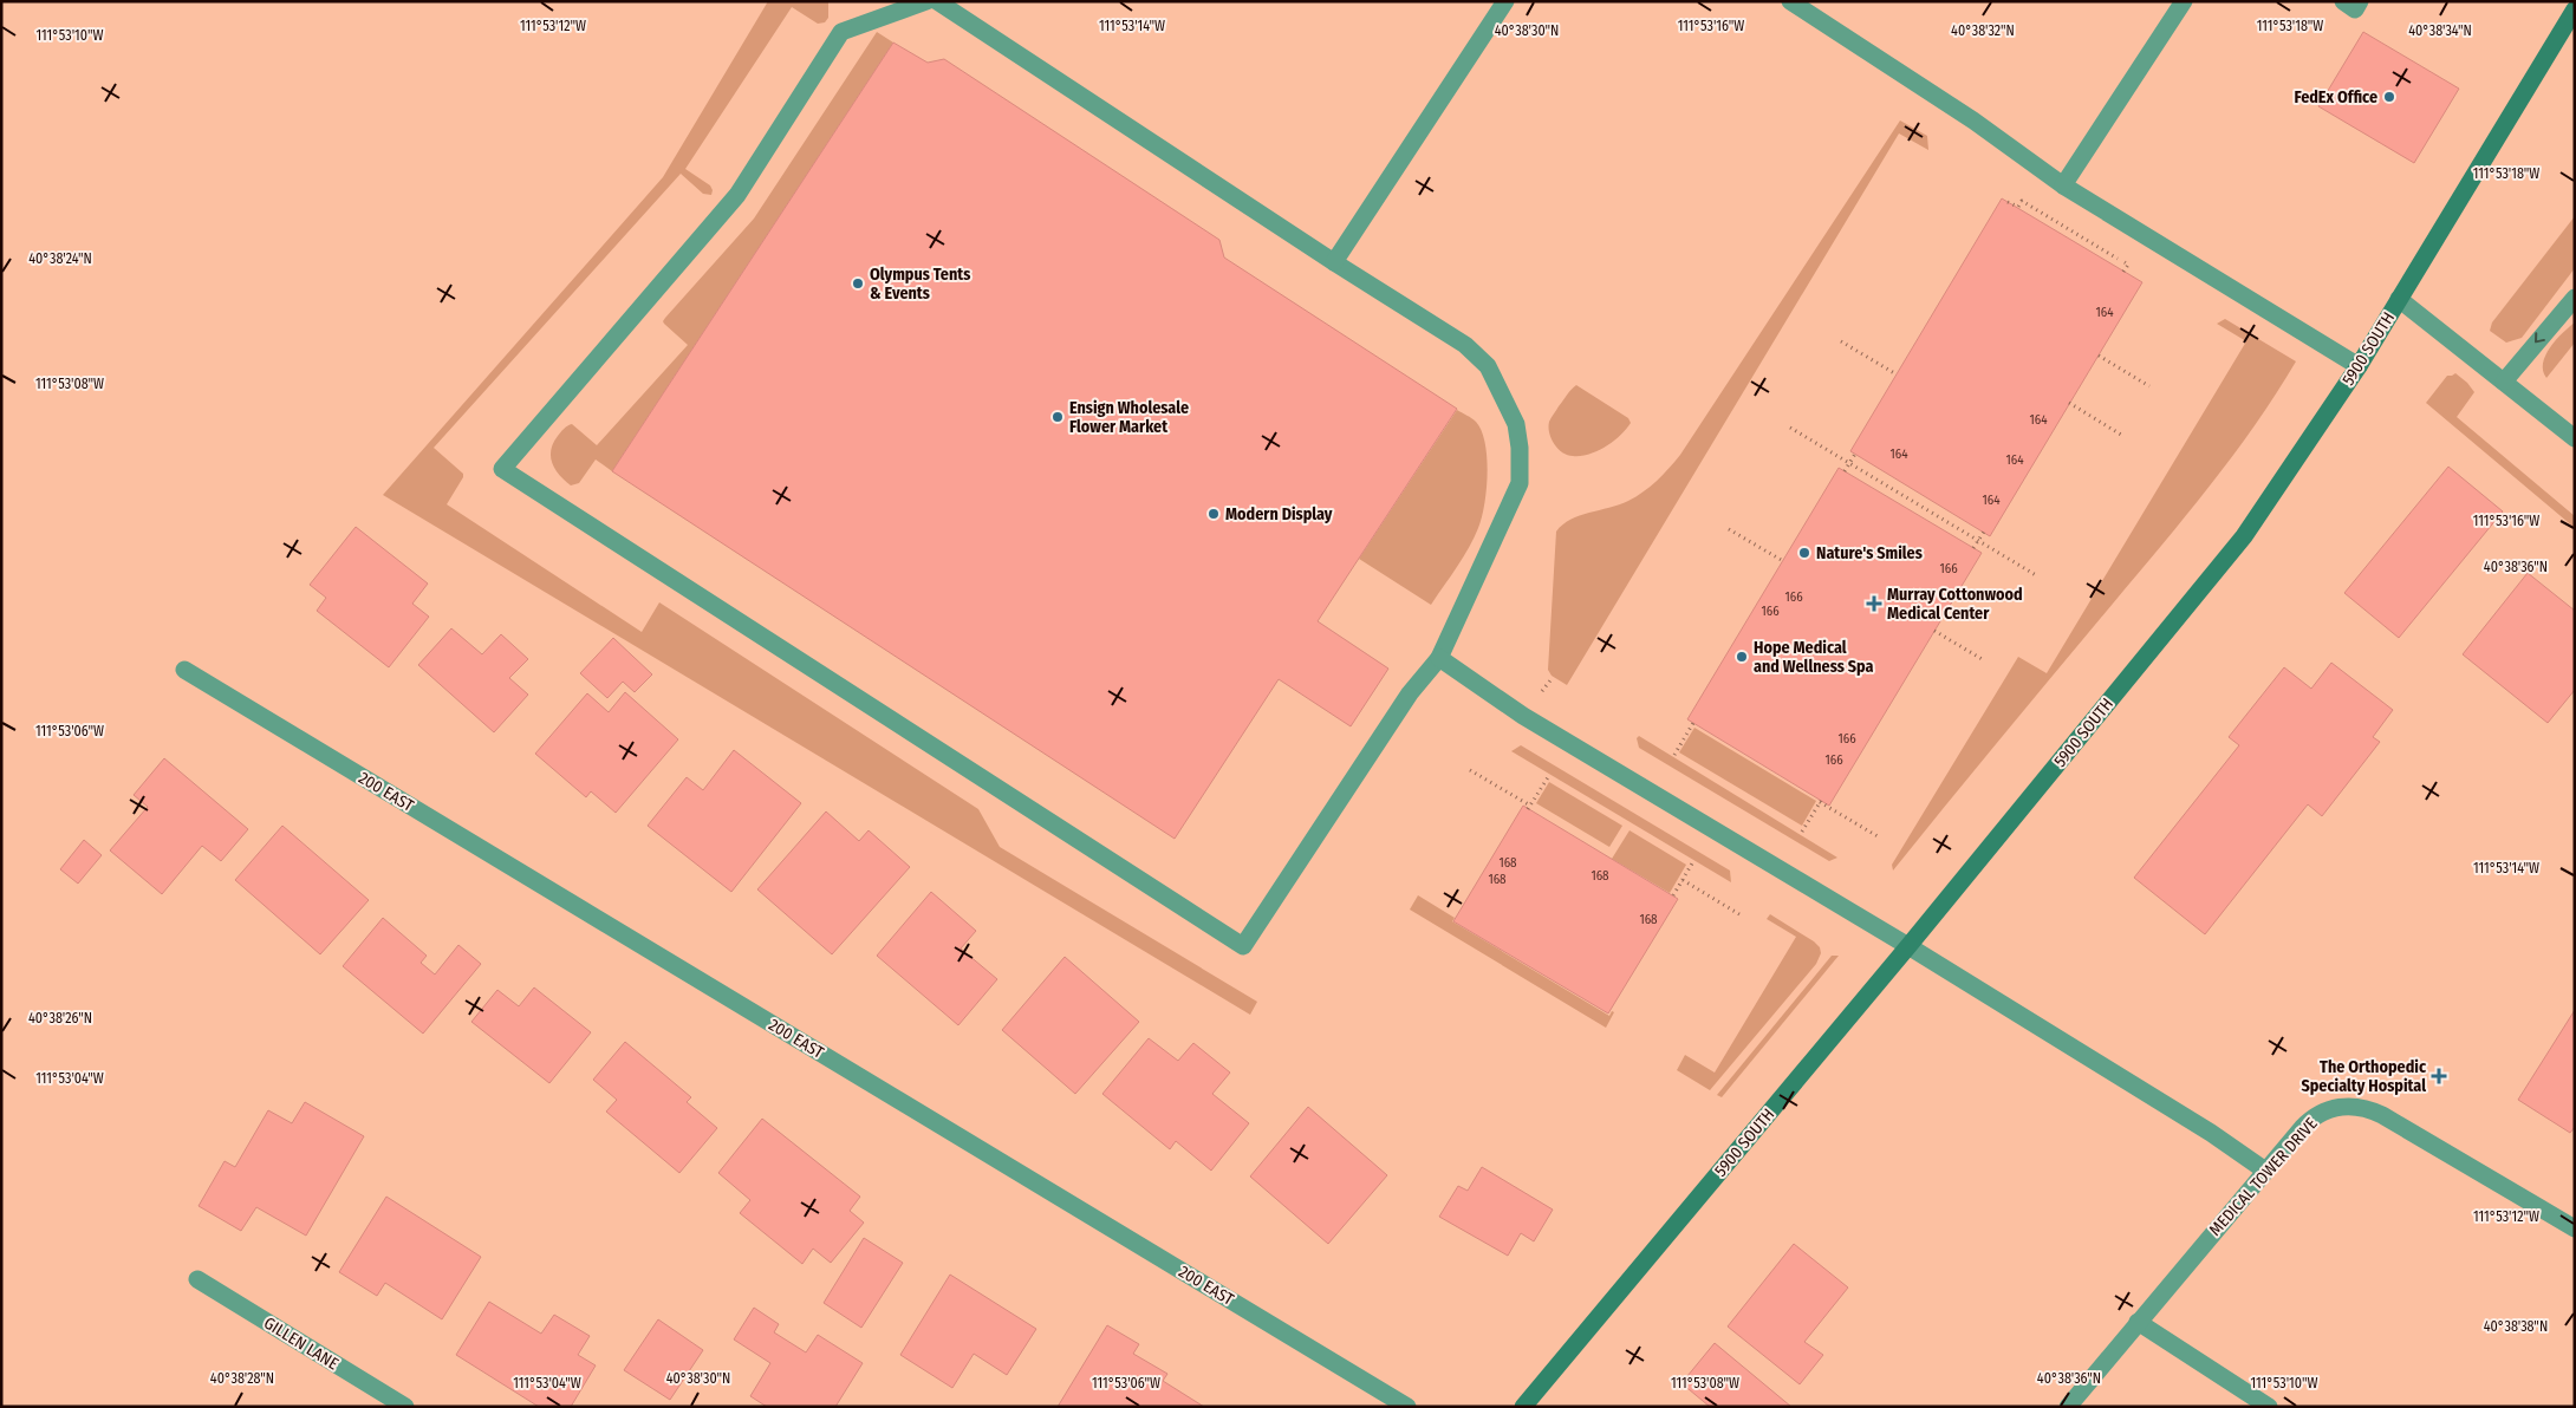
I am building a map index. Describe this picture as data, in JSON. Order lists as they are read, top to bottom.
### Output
{
  "streets": {
    "main road": ["5900 SOUTH"],
    "street": ["200 EAST", "MEDICAL TOWER DRIVE", "GILLEN LANE"]
  },
  "places": {
    "other": [
      "FedEx Office",
      "Olympus Tents & Events",
      "Ensign Wholesale Flower Market",
      "Modern Display",
      "Nature's Smiles",
      "Hope Medical and Wellness Spa"
    ],
    "health": ["Murray Cottonwood Medical Center", "The Orthopedic Specialty Hospital"]
  },
  "house_numbers": [
    "164",
    "164",
    "164",
    "164",
    "164",
    "166",
    "166",
    "166",
    "166",
    "166",
    "168",
    "168",
    "168",
    "168"
  ],
  "coordinates": [
    "111°53'12\"W",
    "111°53'14\"W",
    "111°53'16\"W",
    "111°53'18\"W",
    "40°38'30\"N",
    "40°38'32\"N",
    "40°38'34\"N",
    "111°53'10\"W",
    "40°38'24\"N",
    "111°53'08\"W",
    "40°38'36\"N",
    "111°53'06\"W",
    "40°38'26\"N",
    "111°53'04\"W",
    "40°38'38\"N",
    "40°38'28\"N"
  ]
}
